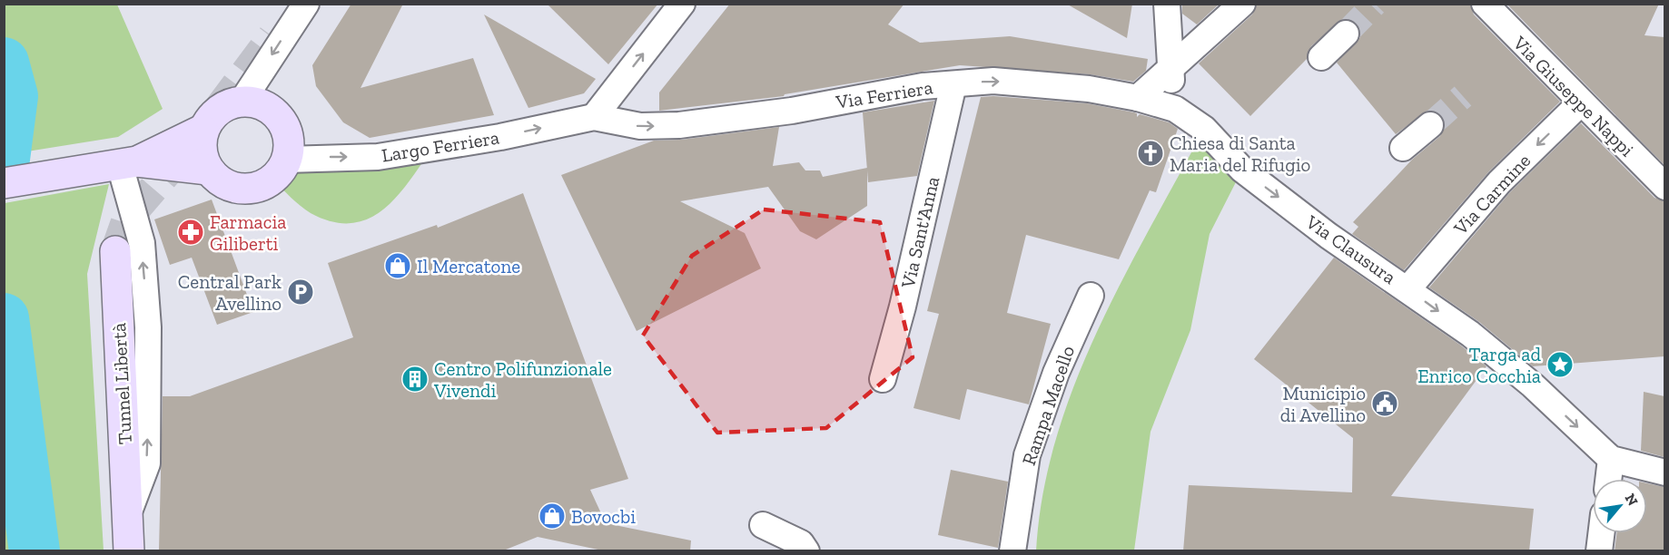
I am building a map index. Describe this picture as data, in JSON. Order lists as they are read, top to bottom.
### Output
{
  "streets": {
    "street": [
      "Via Ferriera",
      "Via Giuseppe Nappi",
      "Largo Ferriera",
      "Via Carmine",
      "Via Sant'Anna",
      "Via Clausura",
      "Tunnel Libertà",
      "Rampa Macello"
    ]
  },
  "crossings": [
    ["Via Ferriera", "Largo Ferriera"],
    ["Via Ferriera", "Via Sant'Anna"],
    ["Via Ferriera", "Via Clausura"],
    ["Via Giuseppe Nappi", "Via Carmine"],
    ["Via Carmine", "Via Clausura"]
  ],
  "one_way": [
    "Via Ferriera",
    "Largo Ferriera",
    "Via Carmine",
    "Via Clausura"
  ],
  "places": {
    "church": ["Chiesa di Santa Maria del Rifugio"],
    "pharmacy": ["Farmacia Giliberti"],
    "shop": ["Il Mercatone", "Bovocbi"],
    "parking": ["Central Park Avellino"],
    "place": ["Targa ad Enrico Cocchia"],
    "building": ["Centro Polifunzionale Vivendi"],
    "public building": ["Municipio di Avellino"]
  },
  "north": "top right"
}
